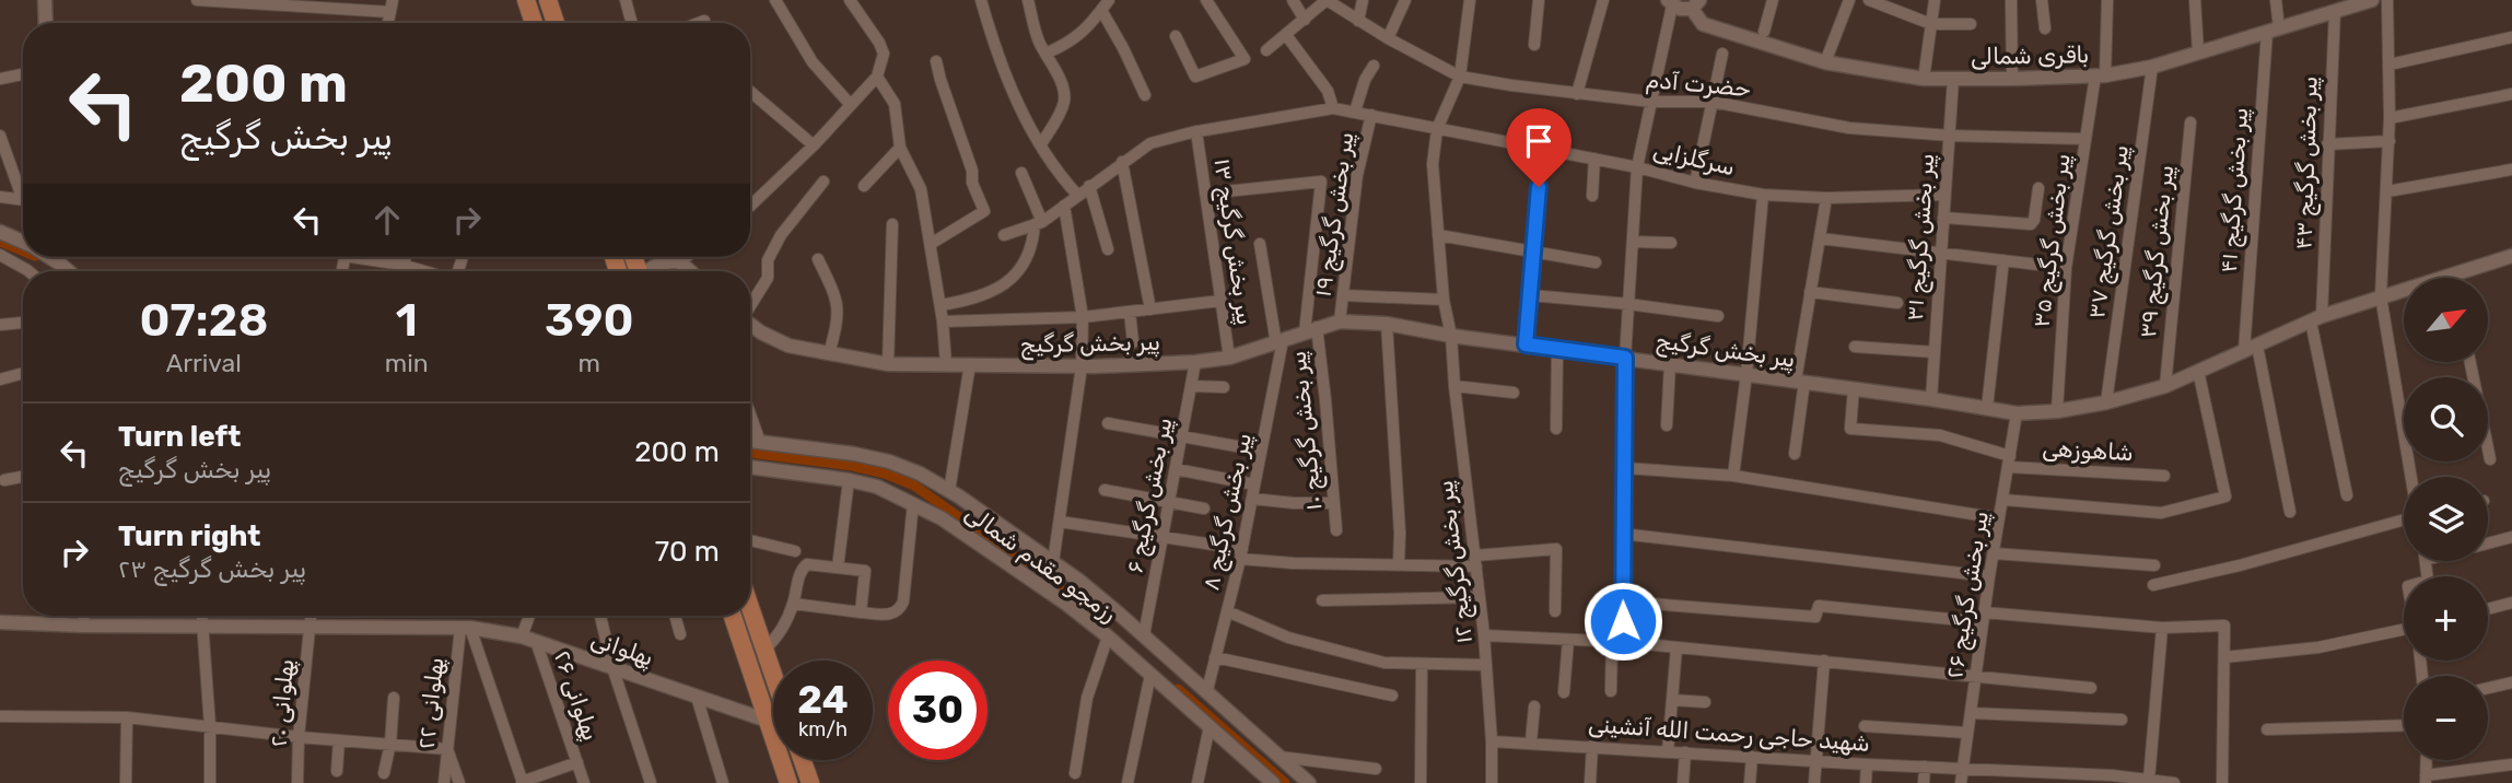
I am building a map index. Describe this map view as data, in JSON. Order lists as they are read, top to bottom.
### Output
{
  "streets": {
    "street": [
      "باقری شمالی",
      "حضرت آدم",
      "سرگلزایی",
      "پیر بخش گرگیج ۴۳",
      "پیر بخش گرگیج ۴۱",
      "پیر بخش گرگیج ۱۹",
      "پیر بخش گرگیج ۳۷",
      "پیر بخش گرگیج ۳۱",
      "پیر بخش گرگیج ۳۵",
      "پیر بخش گرگیج ۱۳",
      "پیر بخش گرگیج ۳۹",
      "پیر بخش گرگیج",
      "پیر بخش گرگیج ۱۰",
      "شاهوزهی",
      "پیر بخش گرگیج ۶",
      "پیر بخش گرگیج ۸",
      "پیر بخش گرگیج ۱۲",
      "رزمجو مقدم شمالی",
      "پیر بخش گرگیج ۲۶",
      "پهلوانی",
      "پهلوانی ۲۶",
      "پهلوانی ۲۰",
      "پهلوانی ۲۲",
      "شهید حاجی رحمت الله آنشینی"
    ]
  },
  "crossings": [
    ["باقری شمالی", "پیر بخش گرگیج ۴۳"],
    ["باقری شمالی", "پیر بخش گرگیج ۴۱"],
    ["باقری شمالی", "پیر بخش گرگیج ۳۷"],
    ["باقری شمالی", "پیر بخش گرگیج ۳۱"],
    ["باقری شمالی", "پیر بخش گرگیج ۳۵"],
    ["حضرت آدم", "پیر بخش گرگیج ۳۱"],
    ["حضرت آدم", "پیر بخش گرگیج ۳۵"],
    ["حضرت آدم", "پیر بخش گرگیج ۱۲"],
    ["سرگلزایی", "پیر بخش گرگیج ۱۹"],
    ["سرگلزایی", "پیر بخش گرگیج ۳۱"],
    ["سرگلزایی", "پیر بخش گرگیج ۱۲"],
    ["پیر بخش گرگیج ۴۳", "پیر بخش گرگیج"],
    ["پیر بخش گرگیج ۴۱", "پیر بخش گرگیج"],
    ["پیر بخش گرگیج ۱۹", "پیر بخش گرگیج"],
    ["پیر بخش گرگیج ۳۷", "پیر بخش گرگیج"],
    ["پیر بخش گرگیج ۳۱", "پیر بخش گرگیج"],
    ["پیر بخش گرگیج ۳۵", "پیر بخش گرگیج"],
    ["پیر بخش گرگیج ۱۳", "پیر بخش گرگیج"],
    ["پیر بخش گرگیج ۱۳", "پیر بخش گرگیج ۱۰"],
    ["پیر بخش گرگیج ۳۹", "پیر بخش گرگیج"],
    ["پیر بخش گرگیج", "پیر بخش گرگیج ۱۰"],
    ["پیر بخش گرگیج", "شاهوزهی"],
    ["پیر بخش گرگیج", "پیر بخش گرگیج ۶"],
    ["پیر بخش گرگیج", "پیر بخش گرگیج ۸"],
    ["پیر بخش گرگیج", "پیر بخش گرگیج ۱۲"],
    ["پیر بخش گرگیج", "پیر بخش گرگیج ۲۶"],
    ["شاهوزهی", "پیر بخش گرگیج ۲۶"],
    ["پیر بخش گرگیج ۱۲", "شهید حاجی رحمت الله آنشینی"],
    ["پیر بخش گرگیج ۲۶", "شهید حاجی رحمت الله آنشینی"],
    ["پهلوانی", "پهلوانی ۲۶"],
    ["پهلوانی", "پهلوانی ۲۰"],
    ["پهلوانی", "پهلوانی ۲۲"]
  ],
  "north": "top right",
  "page": {
    "turn": ["200 m", "پیر بخش گرگیج"],
    "eta": [
      "07:28",
      "Arrival",
      "1",
      "min",
      "390",
      "m"
    ],
    "map_buttons": ["+", "−"],
    "list": [
      {
        "name": "Turn left",
        "note": "پیر بخش گرگیج",
        "value": "200 m"
      },
      {
        "name": "Turn right",
        "note": "پیر بخش گرگیج ۲۳",
        "value": "70 m"
      }
    ],
    "speed": "24 km/h",
    "limit": "30"
  }
}
